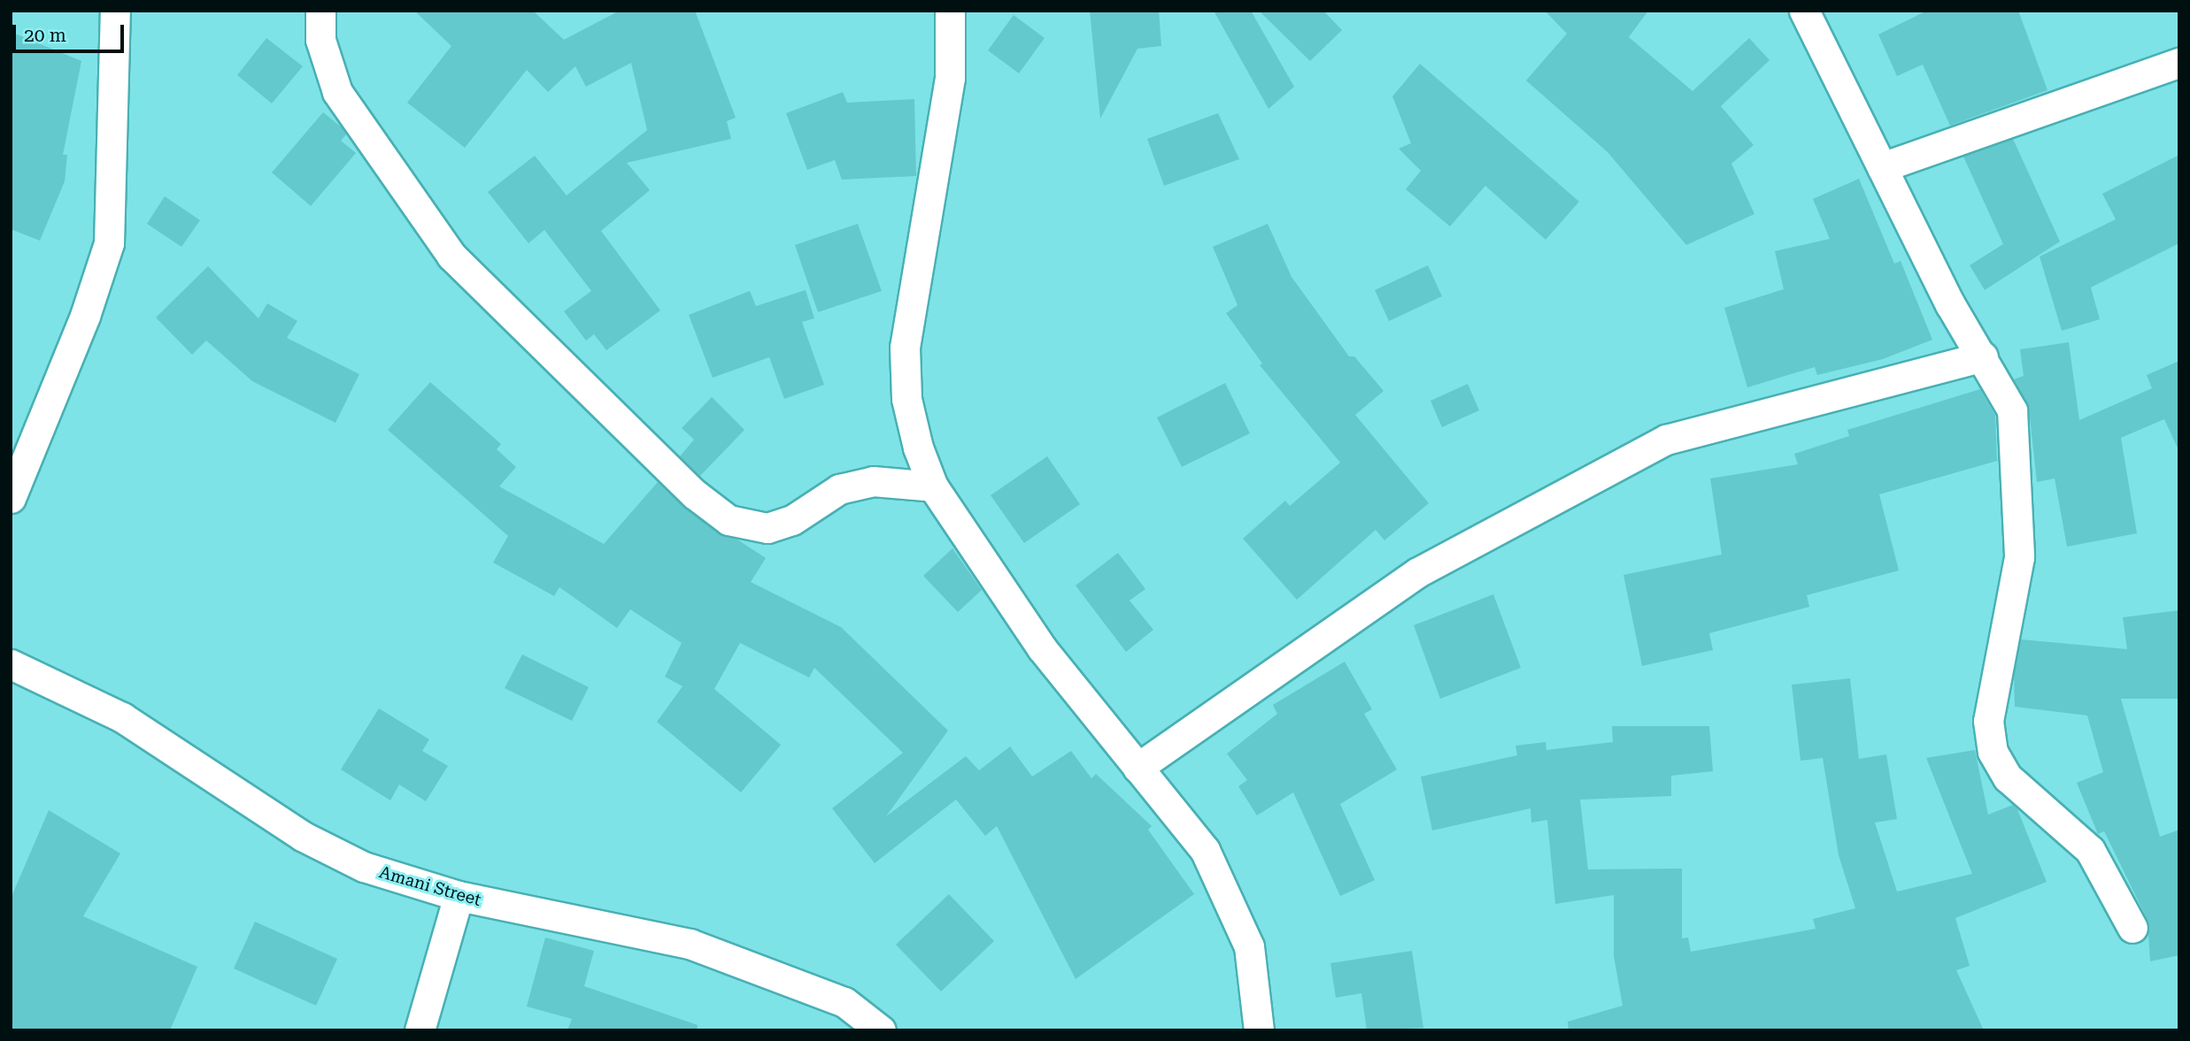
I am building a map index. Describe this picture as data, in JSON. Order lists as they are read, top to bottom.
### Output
{
  "streets": {
    "street": ["Amani Street"]
  },
  "scale_bar": "20 m"
}
